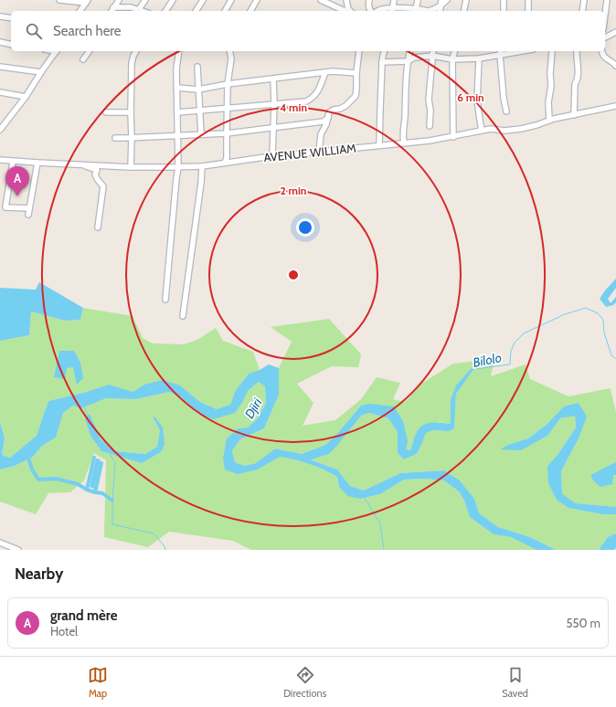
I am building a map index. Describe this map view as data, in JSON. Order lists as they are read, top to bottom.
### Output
{
  "streets": {
    "street": ["AVENUE WILLIAM"]
  },
  "water": ["Bilolo", "Djiri"],
  "page": {
    "search": "Search here",
    "pins": "A",
    "heading": "Nearby",
    "list": [
      {
        "mark": "A",
        "name": "grand mère",
        "note": "Hotel",
        "value": "550 m"
      }
    ],
    "nav": ["Map", "Directions", "Saved"]
  },
  "rings": ["6 min", "4 min", "2 min"]
}
